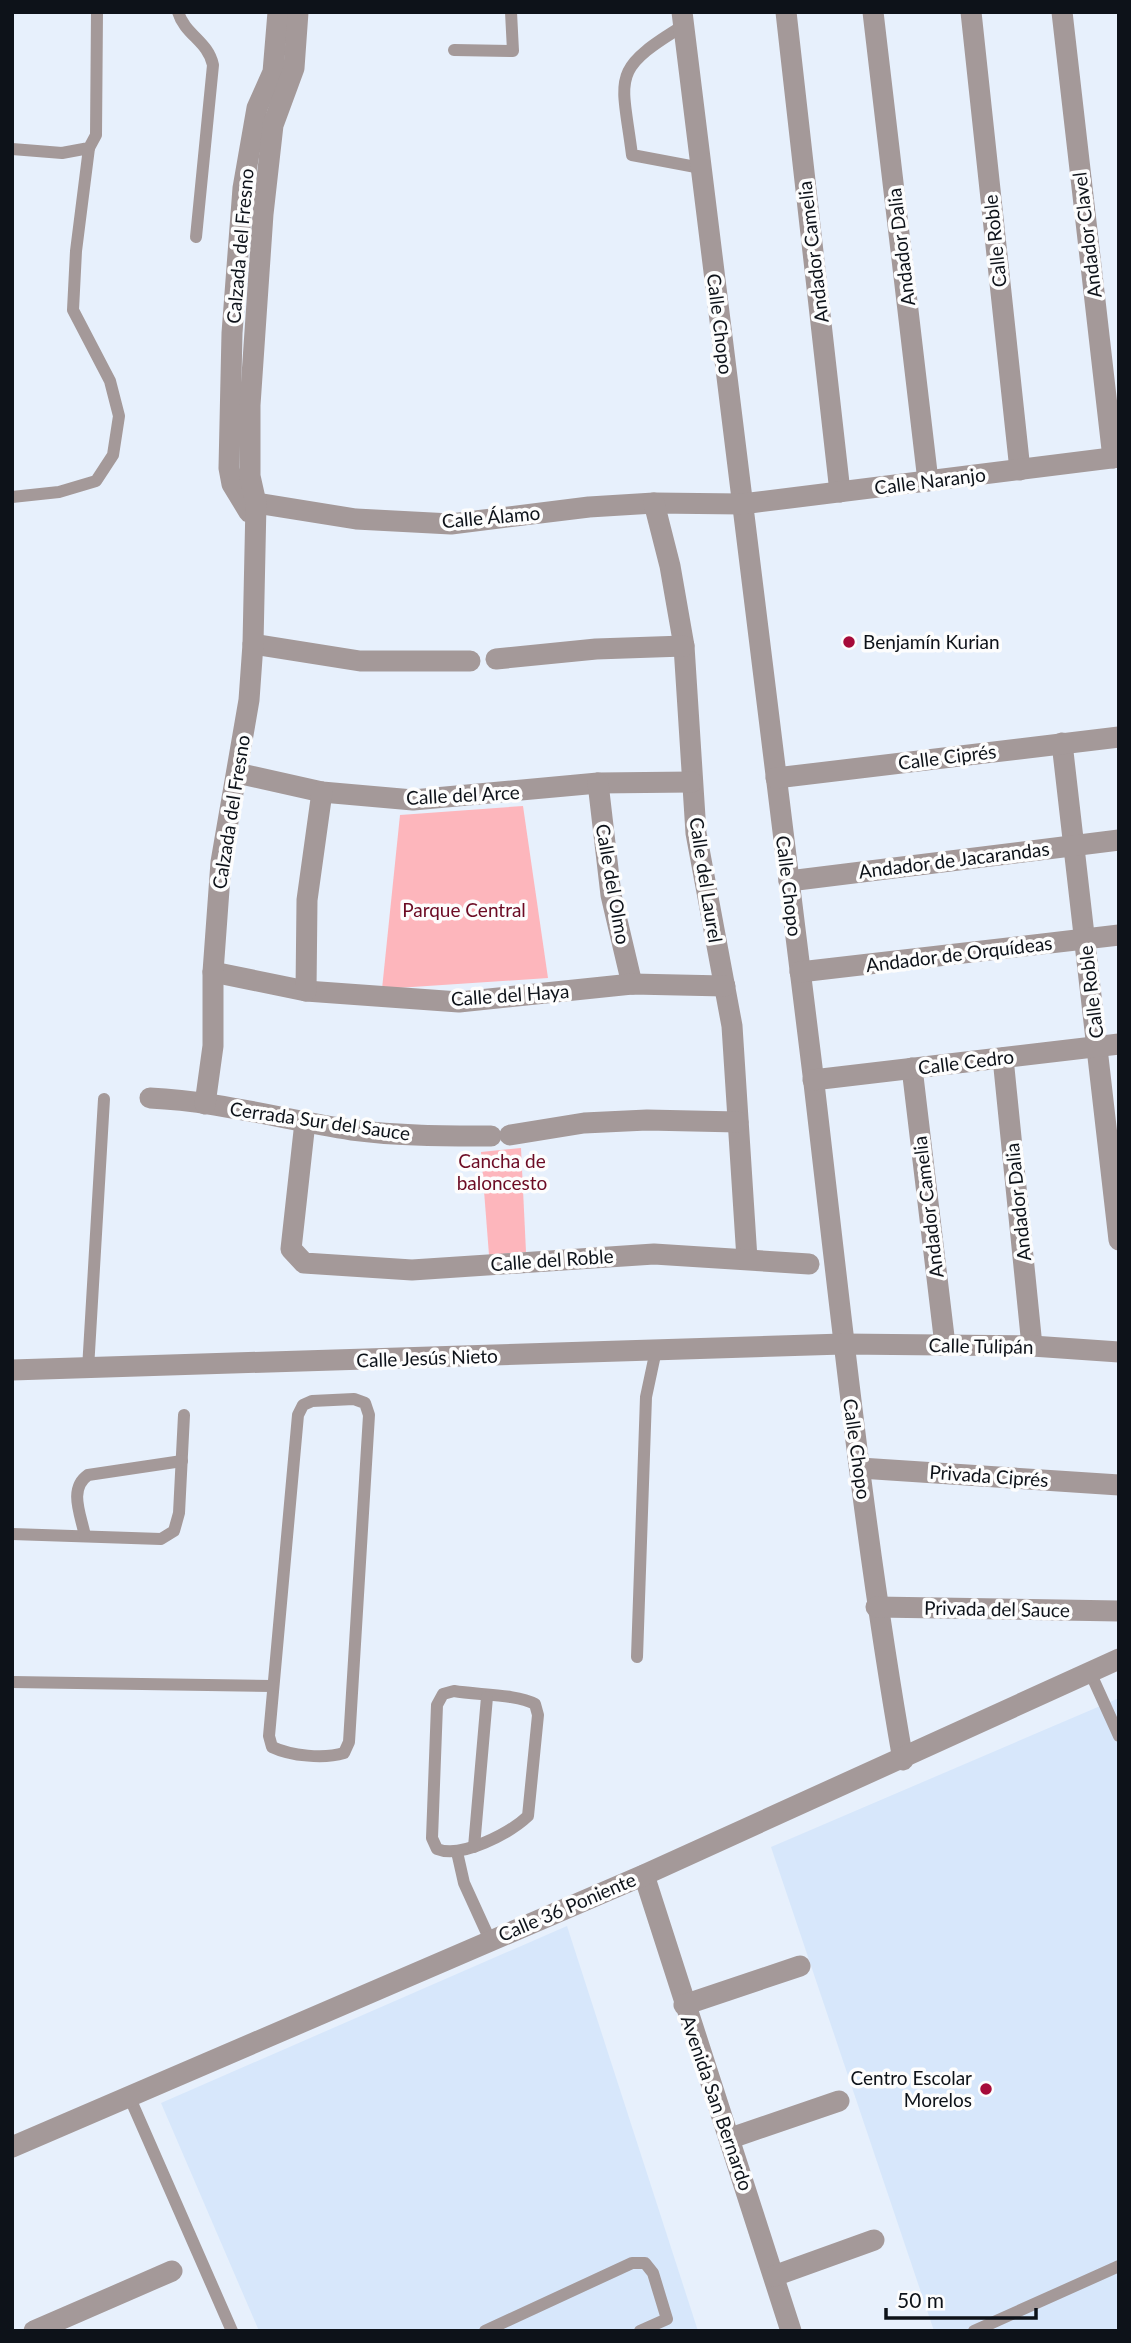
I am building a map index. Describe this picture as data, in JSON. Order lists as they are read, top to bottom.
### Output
{
  "streets": {
    "street": [
      "Andador Clavel",
      "Calle Roble",
      "Calzada del Fresno",
      "Andador Dalia",
      "Andador Camelia",
      "Calle Chopo",
      "Calle Naranjo",
      "Calle Álamo",
      "Calle Ciprés",
      "Calle del Arce",
      "Andador de Jacarandas",
      "Calle del Laurel",
      "Calle del Olmo",
      "Andador de Orquídeas",
      "Calle del Haya",
      "Calle Cedro",
      "Cerrada Sur del Sauce",
      "Calle del Roble",
      "Calle Tulipán",
      "Calle Jesús Nieto",
      "Privada Ciprés",
      "Privada del Sauce",
      "Calle 36 Poniente",
      "Avenida San Bernardo"
    ]
  },
  "crossings": [
    ["Andador Clavel", "Calle Naranjo"],
    ["Calle Roble", "Calle Naranjo"],
    ["Calle Roble", "Calle Ciprés"],
    ["Calle Roble", "Andador de Jacarandas"],
    ["Calle Roble", "Andador de Orquídeas"],
    ["Calle Roble", "Calle Cedro"],
    ["Calzada del Fresno", "Calle Álamo"],
    ["Calzada del Fresno", "Calle del Arce"],
    ["Calzada del Fresno", "Calle del Haya"],
    ["Calzada del Fresno", "Cerrada Sur del Sauce"],
    ["Andador Dalia", "Calle Naranjo"],
    ["Andador Dalia", "Calle Cedro"],
    ["Andador Dalia", "Calle Tulipán"],
    ["Andador Camelia", "Calle Naranjo"],
    ["Andador Camelia", "Calle Cedro"],
    ["Andador Camelia", "Calle Tulipán"],
    ["Calle Chopo", "Calle Naranjo"],
    ["Calle Chopo", "Calle Álamo"],
    ["Calle Chopo", "Calle Ciprés"],
    ["Calle Chopo", "Andador de Jacarandas"],
    ["Calle Chopo", "Andador de Orquídeas"],
    ["Calle Chopo", "Calle Cedro"],
    ["Calle Chopo", "Calle Tulipán"],
    ["Calle Chopo", "Calle Jesús Nieto"],
    ["Calle Chopo", "Privada Ciprés"],
    ["Calle Chopo", "Privada del Sauce"],
    ["Calle Chopo", "Calle 36 Poniente"],
    ["Calle Naranjo", "Calle Álamo"],
    ["Calle Álamo", "Calle del Laurel"],
    ["Calle del Arce", "Calle del Laurel"],
    ["Calle del Arce", "Calle del Olmo"],
    ["Calle del Laurel", "Calle del Haya"],
    ["Calle del Laurel", "Cerrada Sur del Sauce"],
    ["Calle del Laurel", "Calle del Roble"],
    ["Calle del Olmo", "Calle del Haya"],
    ["Cerrada Sur del Sauce", "Calle del Roble"],
    ["Calle Tulipán", "Calle Jesús Nieto"],
    ["Calle 36 Poniente", "Avenida San Bernardo"]
  ],
  "parks": ["Parque Central", "Cancha de baloncesto"],
  "places": ["Benjamín Kurian", "Centro Escolar Morelos"],
  "scale_bar": "50 m"
}
